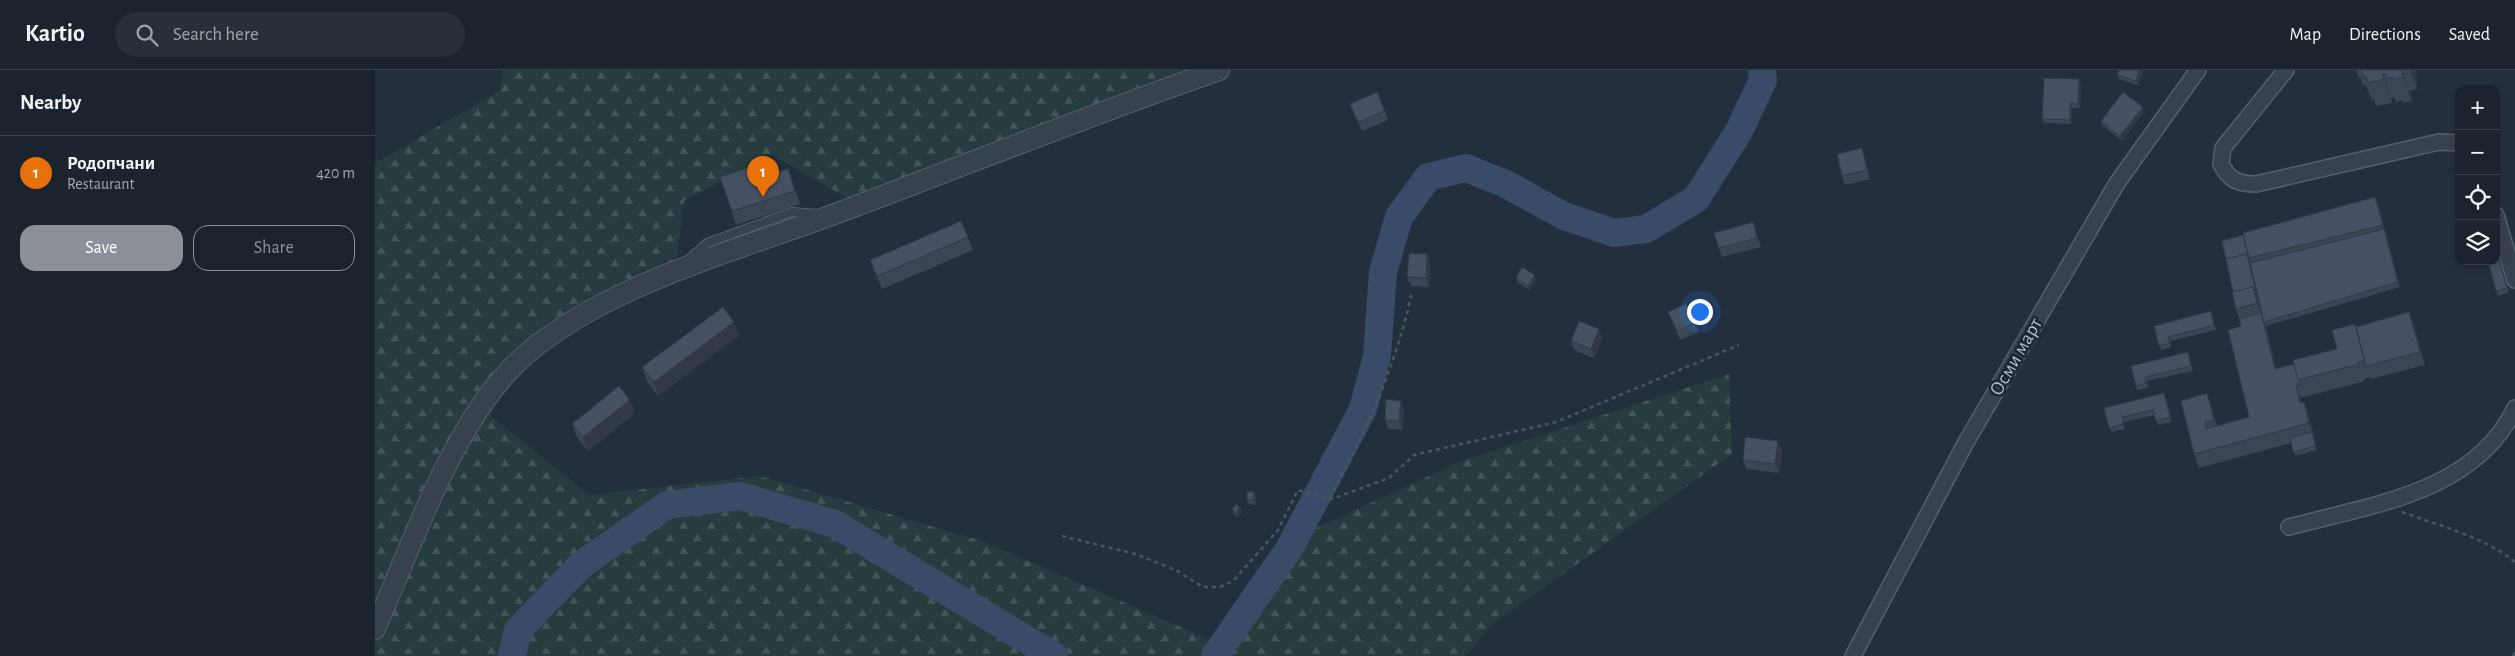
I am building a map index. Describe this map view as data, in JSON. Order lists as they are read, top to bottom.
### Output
{
  "streets": {
    "street": ["Осми март"]
  },
  "page": {
    "header": "Kartio",
    "search": "Search here",
    "nav": ["Map", "Directions", "Saved"],
    "heading": "Nearby",
    "map_buttons": ["+", "−"],
    "list": [
      {
        "mark": "1",
        "name": "Родопчани",
        "note": "Restaurant",
        "value": "420 m"
      }
    ],
    "pins": "1",
    "buttons": ["Save", "Share"]
  }
}
